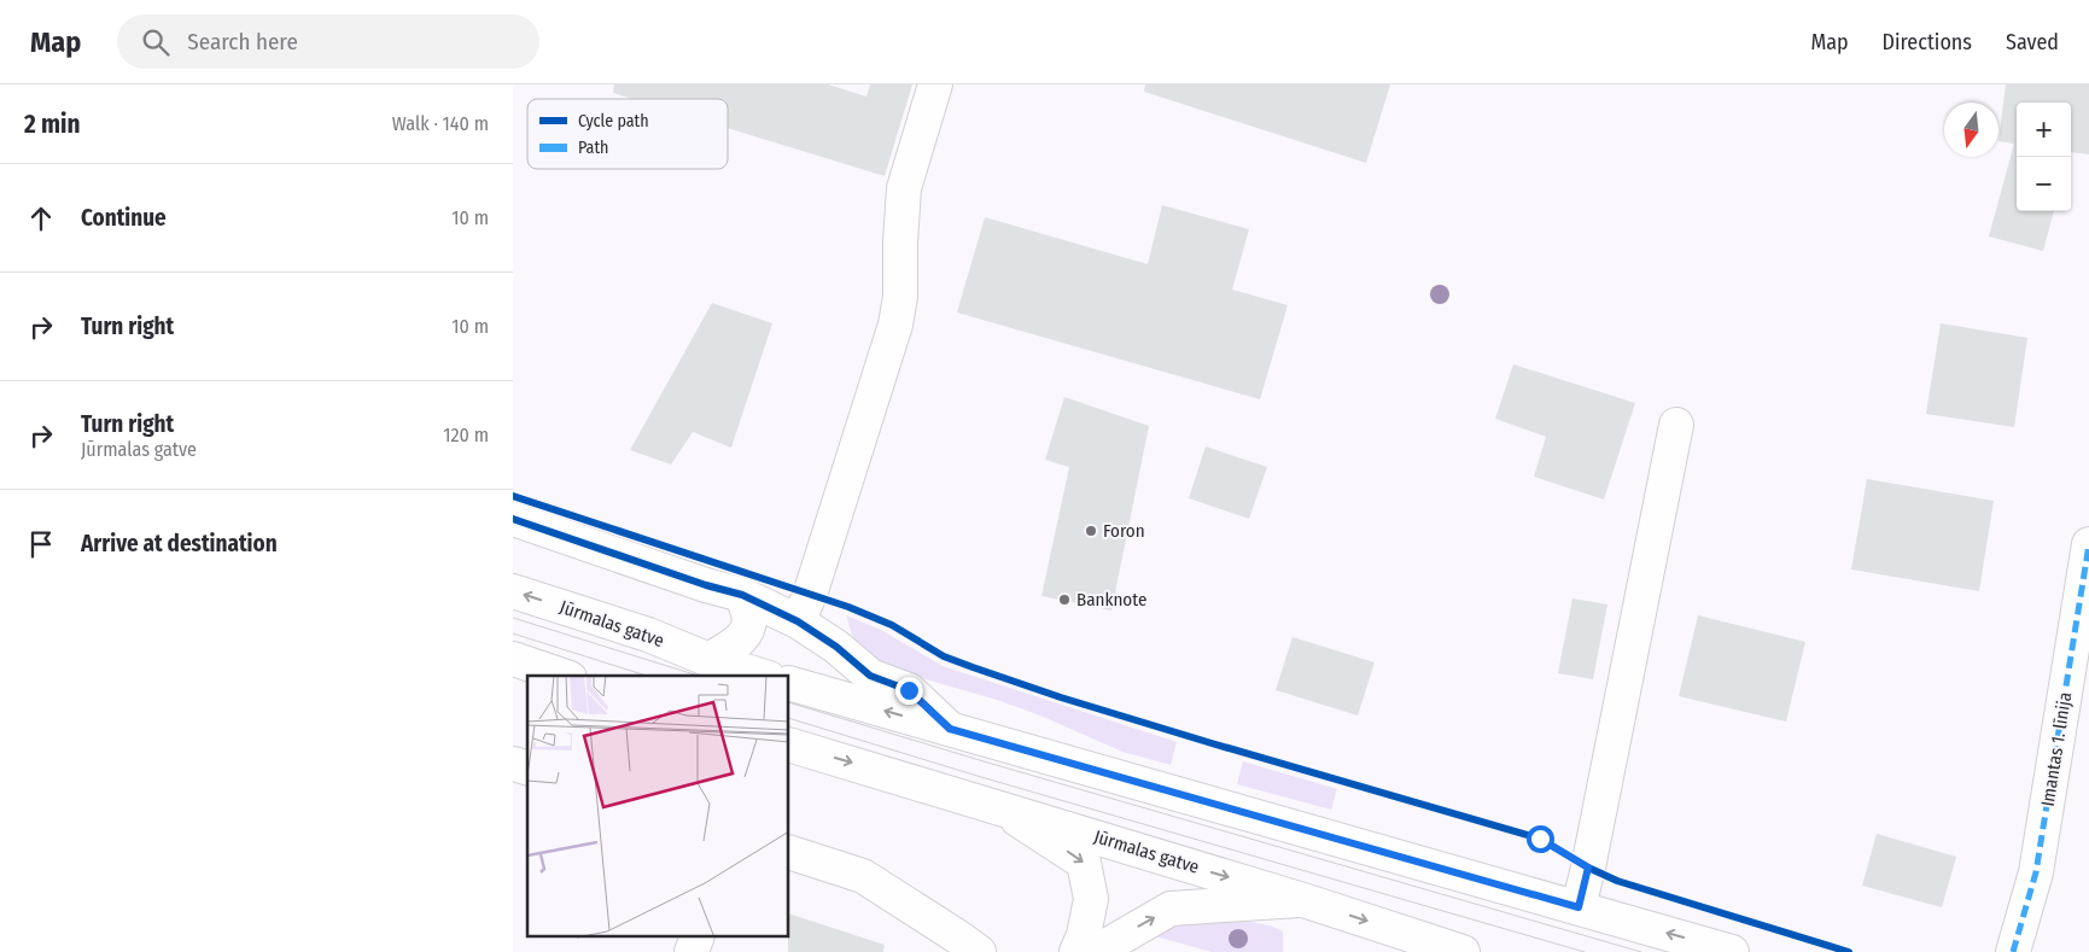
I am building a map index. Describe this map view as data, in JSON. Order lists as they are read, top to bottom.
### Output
{
  "streets": {
    "main road": ["Jūrmalas gatve", "Imantas 1. līnija"]
  },
  "places": ["Foron", "Banknote"],
  "legend": ["Cycle path", "Path"],
  "north": "bottom",
  "page": {
    "header": "Map",
    "search": "Search here",
    "nav": ["Map", "Directions", "Saved"],
    "heading": ["2 min", "Walk · 140 m"],
    "map_buttons": ["+", "−"],
    "list": [
      ["Continue", "10 m"],
      ["Turn right", "10 m"],
      ["Turn right", "Jūrmalas gatve", "120 m"],
      "Arrive at destination"
    ]
  }
}
